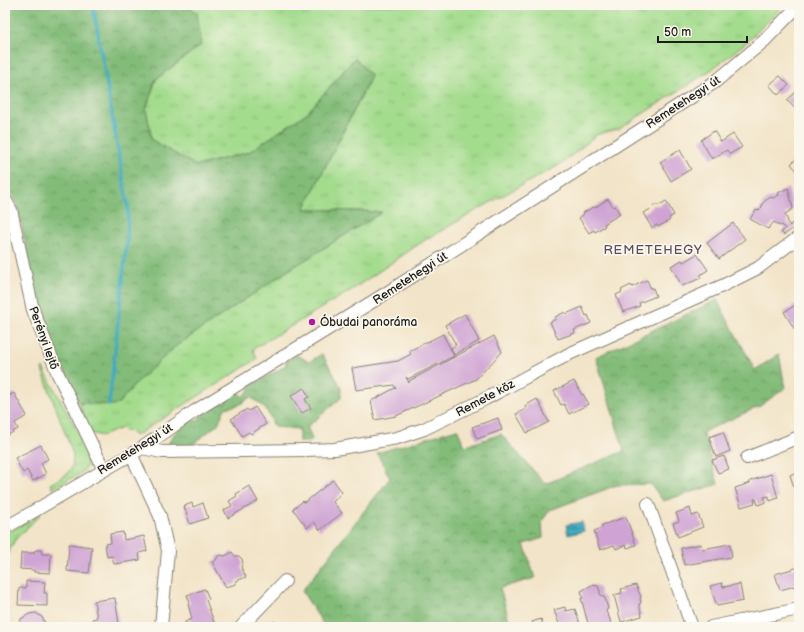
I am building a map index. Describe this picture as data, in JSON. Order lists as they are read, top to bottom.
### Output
{
  "streets": {
    "street": ["Remetehegyi út", "Perényi lejtő", "Remete köz"]
  },
  "crossings": [
    ["Remetehegyi út", "Perényi lejtő"],
    ["Remetehegyi út", "Remete köz"]
  ],
  "districts": ["REMETEHEGY"],
  "places": ["Óbudai panoráma"],
  "scale_bar": "50 m"
}
